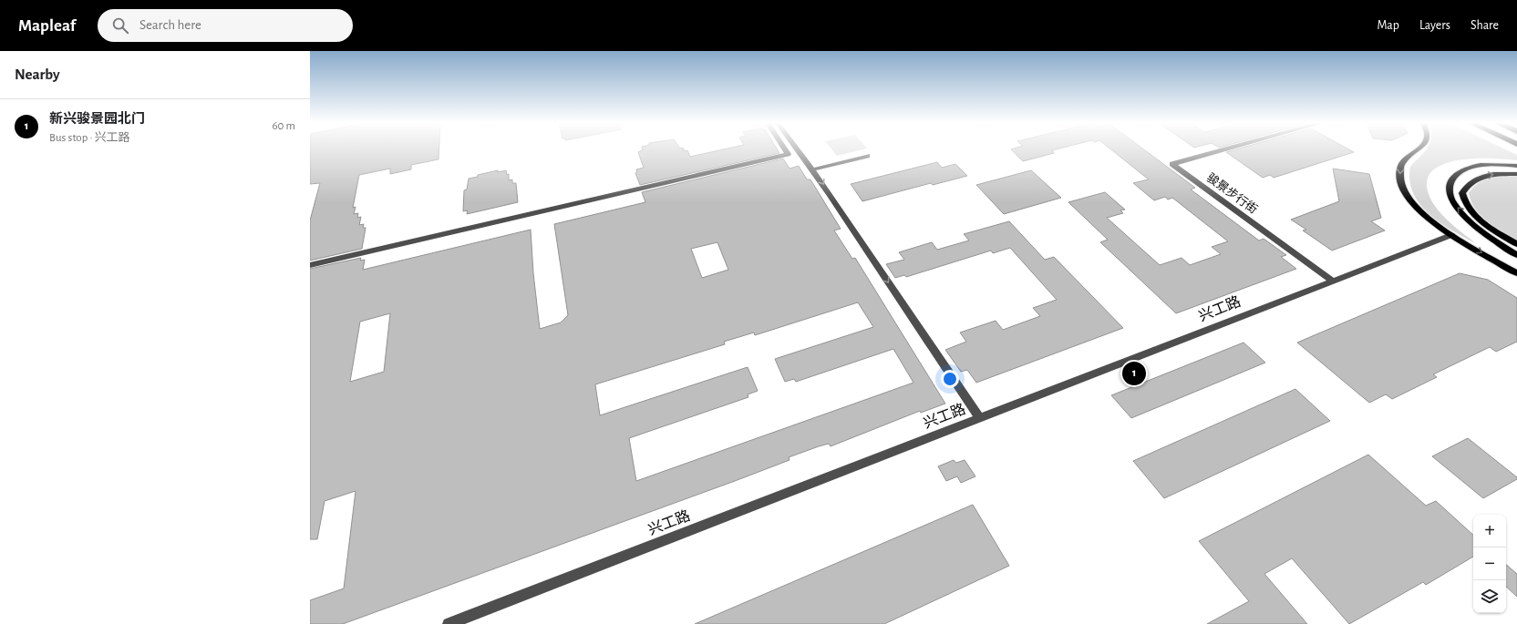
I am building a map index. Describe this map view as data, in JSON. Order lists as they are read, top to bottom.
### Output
{
  "streets": {
    "street": ["骏景步行街", "兴工路"]
  },
  "crossings": [
    ["骏景步行街", "兴工路"]
  ],
  "page": {
    "header": "Mapleaf",
    "search": "Search here",
    "nav": ["Map", "Layers", "Share"],
    "heading": "Nearby",
    "list": [
      {
        "mark": "1",
        "name": "新兴骏景园北门",
        "note": "Bus stop · 兴工路",
        "value": "60 m"
      }
    ],
    "pins": "1",
    "map_buttons": ["+", "−"]
  }
}
